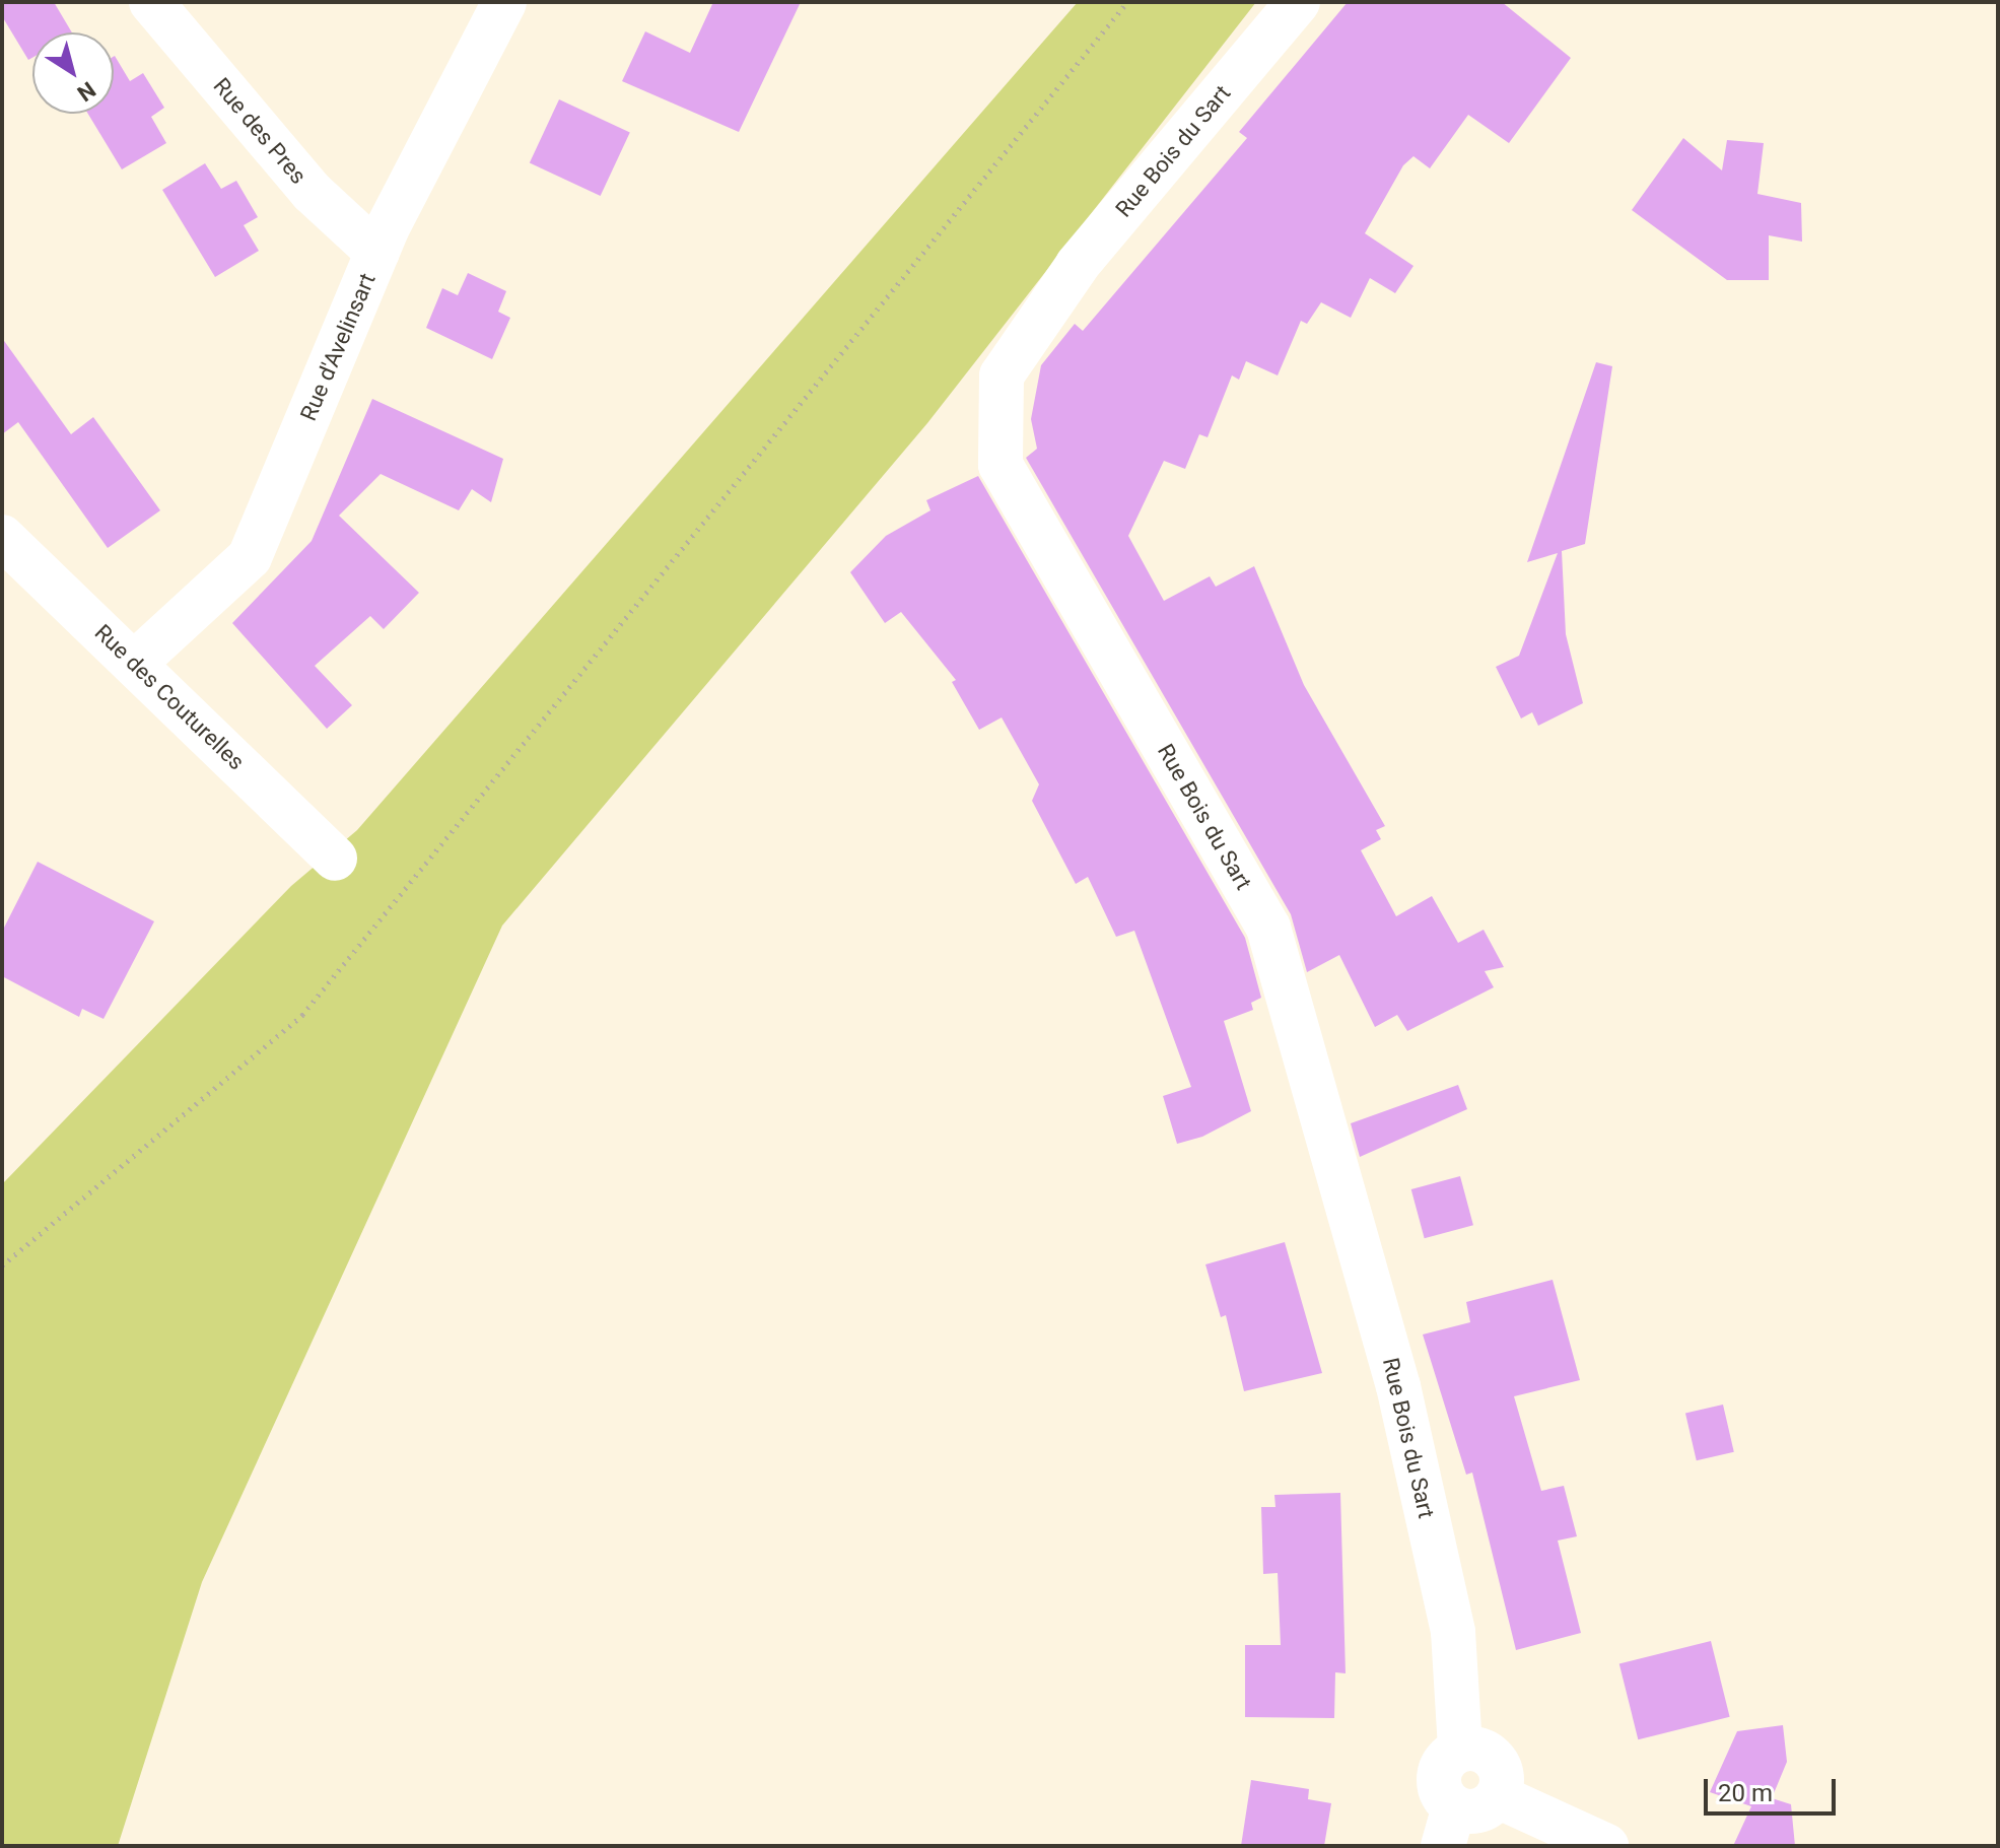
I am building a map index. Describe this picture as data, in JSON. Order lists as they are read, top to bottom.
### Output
{
  "streets": {
    "street": [
      "Rue des Pres",
      "Rue Bois du Sart",
      "Rue d'Avelinsart",
      "Rue des Couturelles"
    ]
  },
  "crossings": [
    ["Rue des Pres", "Rue d'Avelinsart"],
    ["Rue d'Avelinsart", "Rue des Couturelles"]
  ],
  "scale_bar": "20 m",
  "north": "bottom right"
}
